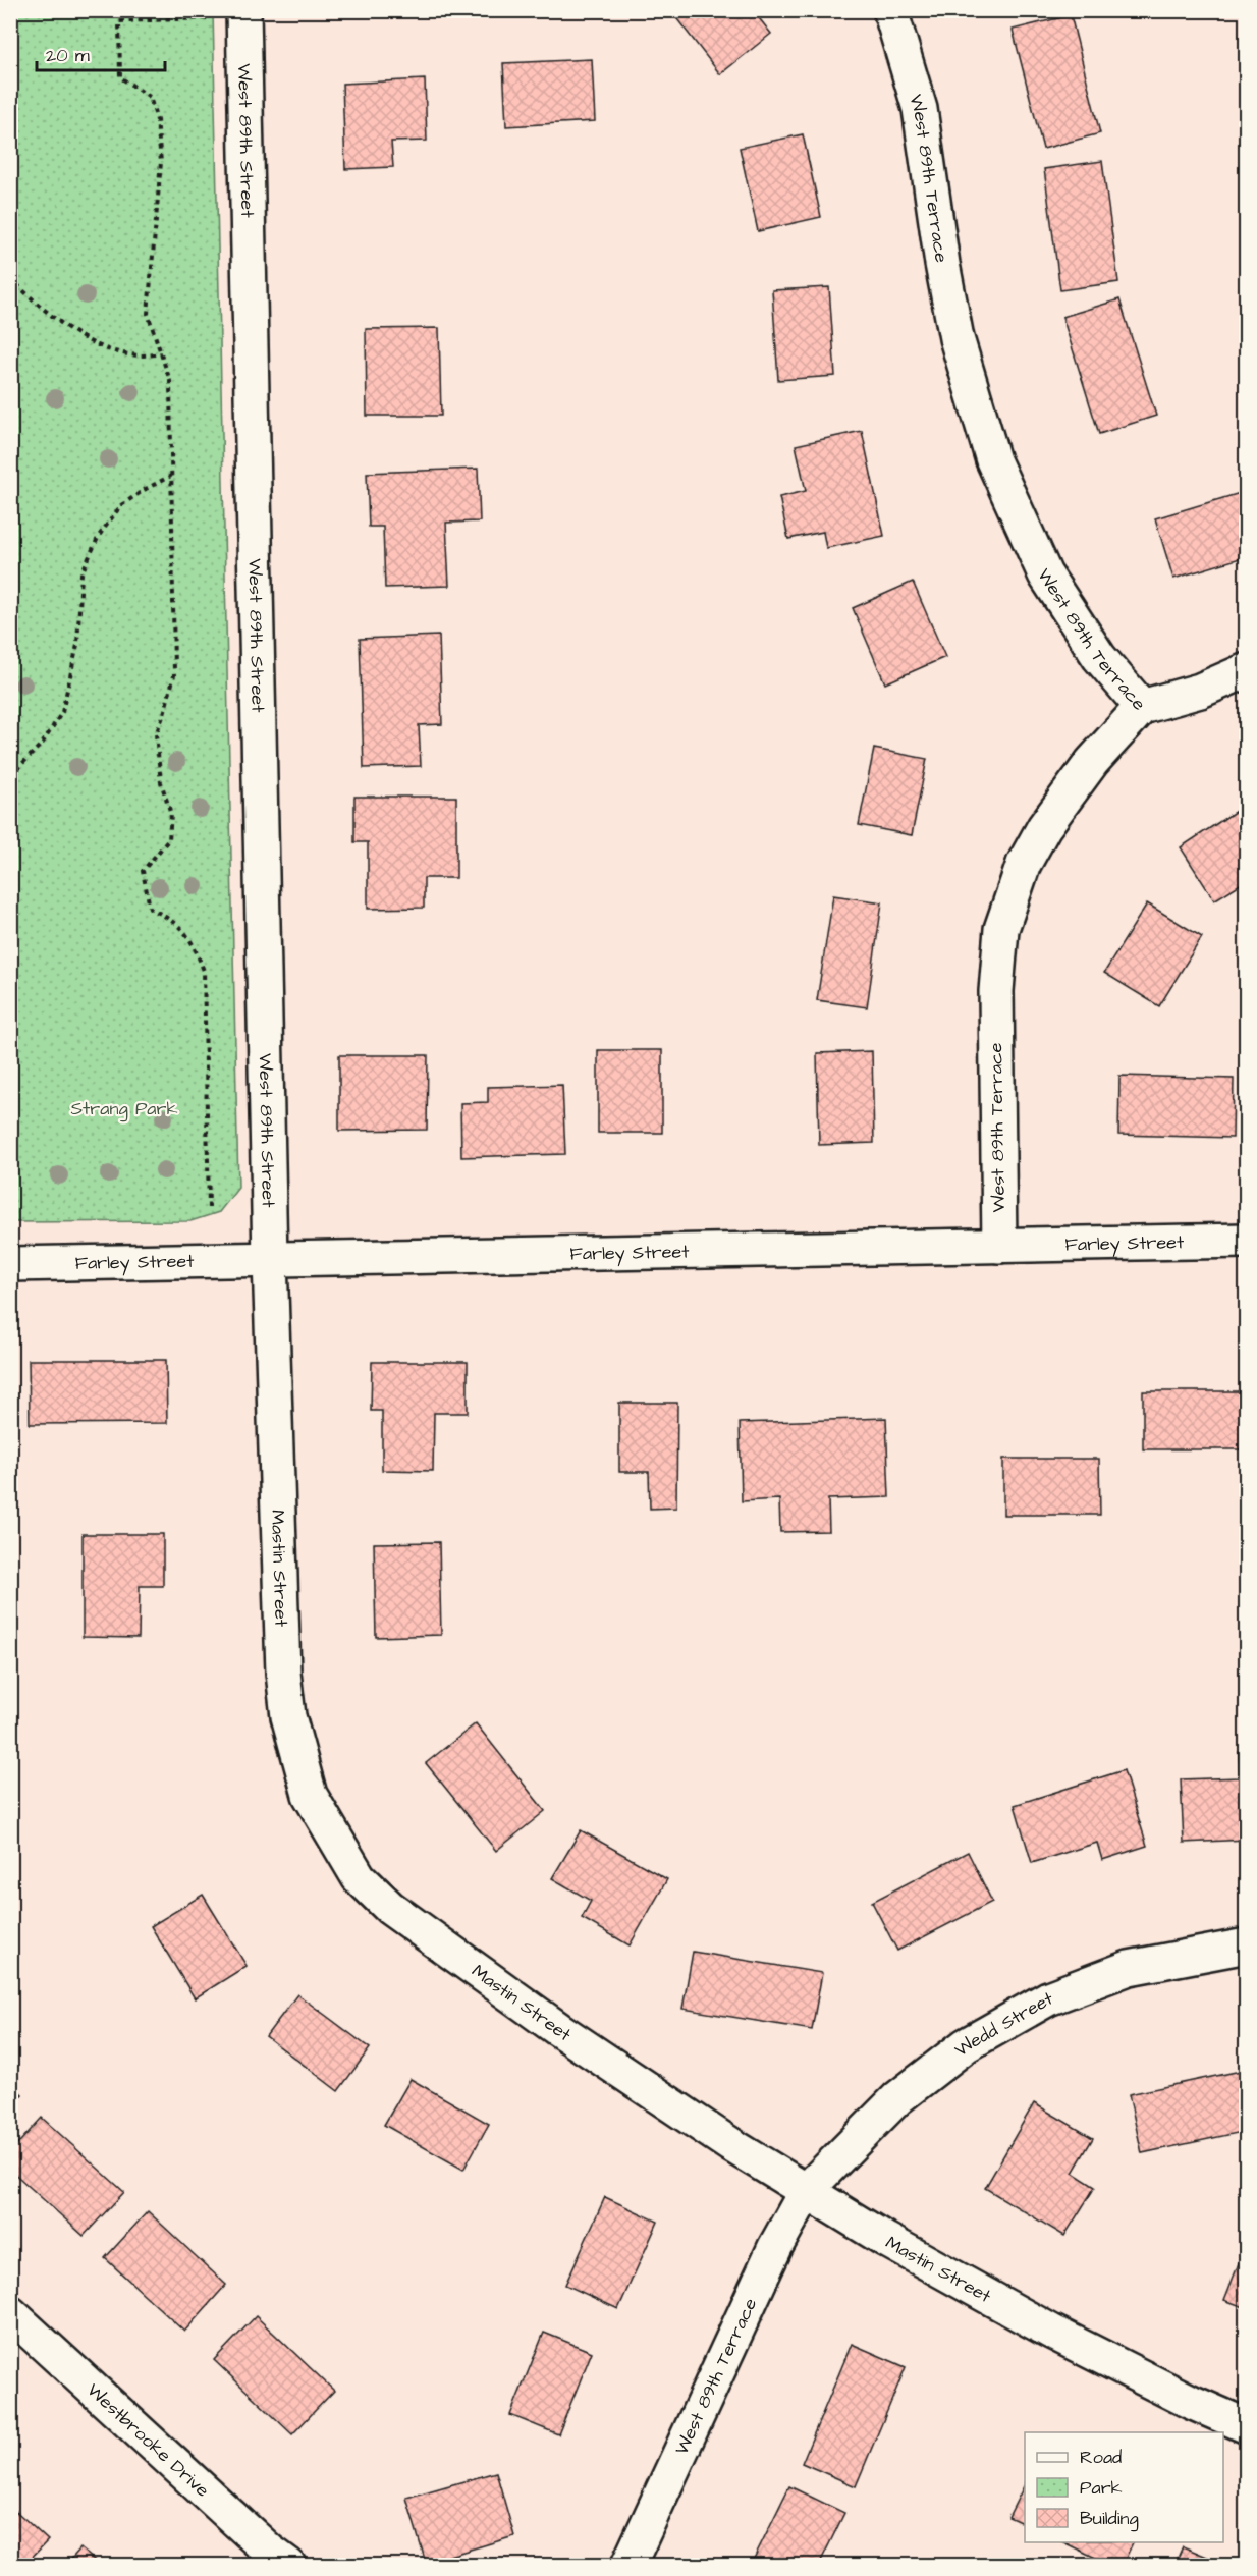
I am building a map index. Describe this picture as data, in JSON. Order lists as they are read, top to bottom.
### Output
{
  "streets": {
    "street": [
      "West 89th Street",
      "West 89th Terrace",
      "Farley Street",
      "Mastin Street",
      "Wedd Street",
      "Westbrooke Drive"
    ]
  },
  "crossings": [
    ["West 89th Street", "Farley Street"],
    ["West 89th Street", "Mastin Street"],
    ["West 89th Terrace", "Farley Street"],
    ["West 89th Terrace", "Mastin Street"],
    ["West 89th Terrace", "Wedd Street"],
    ["Farley Street", "Mastin Street"],
    ["Mastin Street", "Wedd Street"]
  ],
  "parks": ["Strang Park"],
  "legend": ["Road", "Park", "Building"],
  "scale_bar": "20 m"
}
